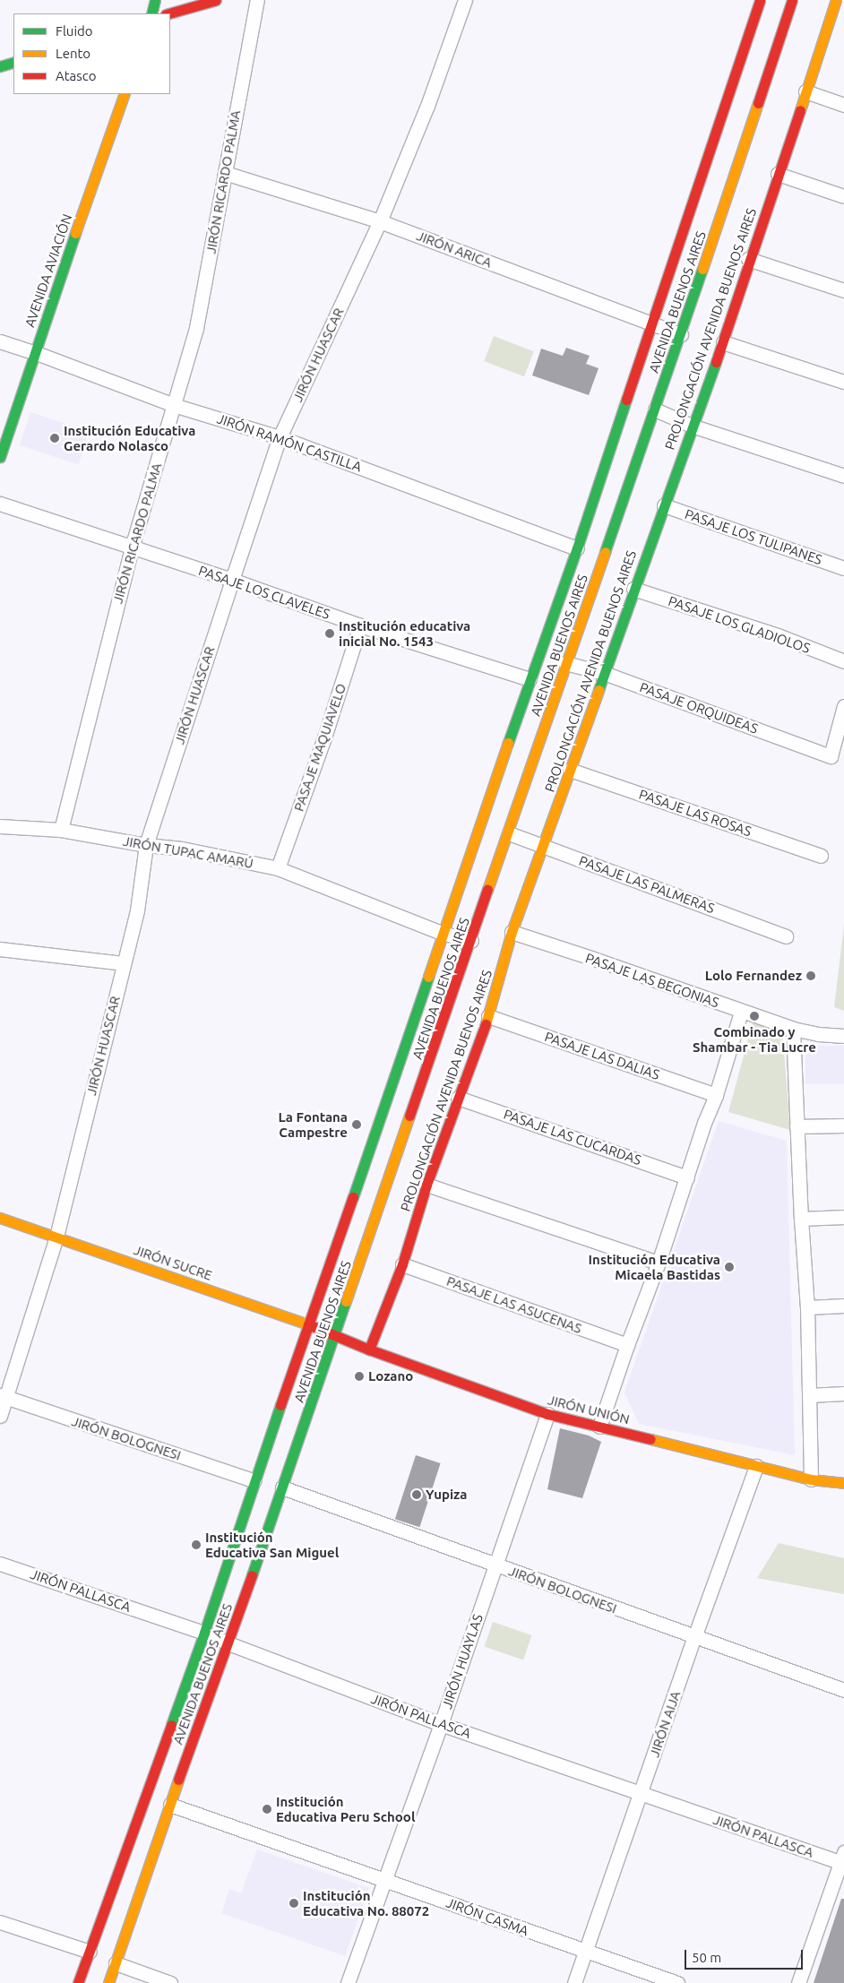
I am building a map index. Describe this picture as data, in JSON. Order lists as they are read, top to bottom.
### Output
{
  "streets": {
    "main road": [
      "AVENIDA AVIACIÓN",
      "AVENIDA BUENOS AIRES",
      "PROLONGACIÓN AVENIDA BUENOS AIRES",
      "JIRÓN SUCRE",
      "JIRÓN UNIÓN"
    ],
    "street": [
      "JIRÓN RICARDO PALMA",
      "JIRÓN ARICA",
      "JIRÓN HUASCAR",
      "JIRÓN RAMÓN CASTILLA",
      "PASAJE LOS TULIPANES",
      "PASAJE LOS CLAVELES",
      "PASAJE LOS GLADIOLOS",
      "PASAJE ORQUIDEAS",
      "PASAJE MAQUIAVELO",
      "PASAJE LAS ROSAS",
      "JIRÓN TUPAC AMARÚ",
      "PASAJE LAS PALMERAS",
      "PASAJE LAS BEGONIAS",
      "PASAJE LAS DALIAS",
      "PASAJE LAS CUCARDAS",
      "PASAJE LAS ASUCENAS",
      "JIRÓN BOLOGNESI",
      "JIRÓN PALLASCA",
      "JIRÓN HUAYLAS",
      "JIRÓN AIJA",
      "JIRÓN CASMA"
    ]
  },
  "crossings": [
    ["JIRÓN RICARDO PALMA", "JIRÓN ARICA"],
    ["JIRÓN RICARDO PALMA", "JIRÓN RAMÓN CASTILLA"],
    ["JIRÓN RICARDO PALMA", "PASAJE LOS CLAVELES"],
    ["JIRÓN RICARDO PALMA", "JIRÓN TUPAC AMARÚ"],
    ["JIRÓN ARICA", "AVENIDA BUENOS AIRES"],
    ["JIRÓN ARICA", "JIRÓN HUASCAR"],
    ["AVENIDA AVIACIÓN", "JIRÓN RAMÓN CASTILLA"],
    ["AVENIDA BUENOS AIRES", "JIRÓN RAMÓN CASTILLA"],
    ["AVENIDA BUENOS AIRES", "PASAJE LOS CLAVELES"],
    ["AVENIDA BUENOS AIRES", "PASAJE ORQUIDEAS"],
    ["AVENIDA BUENOS AIRES", "JIRÓN TUPAC AMARÚ"],
    ["AVENIDA BUENOS AIRES", "PASAJE LAS PALMERAS"],
    ["AVENIDA BUENOS AIRES", "JIRÓN SUCRE"],
    ["AVENIDA BUENOS AIRES", "JIRÓN UNIÓN"],
    ["AVENIDA BUENOS AIRES", "JIRÓN BOLOGNESI"],
    ["AVENIDA BUENOS AIRES", "JIRÓN PALLASCA"],
    ["AVENIDA BUENOS AIRES", "JIRÓN CASMA"],
    ["PROLONGACIÓN AVENIDA BUENOS AIRES", "PASAJE LOS TULIPANES"],
    ["PROLONGACIÓN AVENIDA BUENOS AIRES", "PASAJE LOS GLADIOLOS"],
    ["PROLONGACIÓN AVENIDA BUENOS AIRES", "PASAJE ORQUIDEAS"],
    ["PROLONGACIÓN AVENIDA BUENOS AIRES", "PASAJE LAS ROSAS"],
    ["PROLONGACIÓN AVENIDA BUENOS AIRES", "PASAJE LAS PALMERAS"],
    ["PROLONGACIÓN AVENIDA BUENOS AIRES", "PASAJE LAS BEGONIAS"],
    ["PROLONGACIÓN AVENIDA BUENOS AIRES", "PASAJE LAS DALIAS"],
    ["PROLONGACIÓN AVENIDA BUENOS AIRES", "PASAJE LAS CUCARDAS"],
    ["PROLONGACIÓN AVENIDA BUENOS AIRES", "PASAJE LAS ASUCENAS"],
    ["PROLONGACIÓN AVENIDA BUENOS AIRES", "JIRÓN UNIÓN"],
    ["JIRÓN HUASCAR", "JIRÓN RAMÓN CASTILLA"],
    ["JIRÓN HUASCAR", "PASAJE LOS CLAVELES"],
    ["JIRÓN HUASCAR", "JIRÓN TUPAC AMARÚ"],
    ["JIRÓN HUASCAR", "JIRÓN SUCRE"],
    ["JIRÓN HUASCAR", "JIRÓN BOLOGNESI"],
    ["PASAJE LOS CLAVELES", "PASAJE MAQUIAVELO"],
    ["PASAJE MAQUIAVELO", "JIRÓN TUPAC AMARÚ"],
    ["JIRÓN SUCRE", "JIRÓN UNIÓN"],
    ["JIRÓN UNIÓN", "JIRÓN HUAYLAS"],
    ["JIRÓN UNIÓN", "JIRÓN AIJA"],
    ["JIRÓN BOLOGNESI", "JIRÓN HUAYLAS"],
    ["JIRÓN BOLOGNESI", "JIRÓN AIJA"],
    ["JIRÓN PALLASCA", "JIRÓN HUAYLAS"],
    ["JIRÓN PALLASCA", "JIRÓN AIJA"],
    ["JIRÓN HUAYLAS", "JIRÓN CASMA"],
    ["JIRÓN AIJA", "JIRÓN CASMA"]
  ],
  "places": [
    "Institución Educativa Gerardo Nolasco",
    "Institución educativa inicial No. 1543",
    "Lolo Fernandez",
    "Combinado y Shambar - Tia Lucre",
    "La Fontana Campestre",
    "Institución Educativa Micaela Bastidas",
    "Lozano",
    "Yupiza",
    "Institución Educativa San Miguel",
    "Institución Educativa Peru School",
    "Institución Educativa No. 88072"
  ],
  "legend": ["Fluido", "Lento", "Atasco"],
  "scale_bar": "50 m"
}
